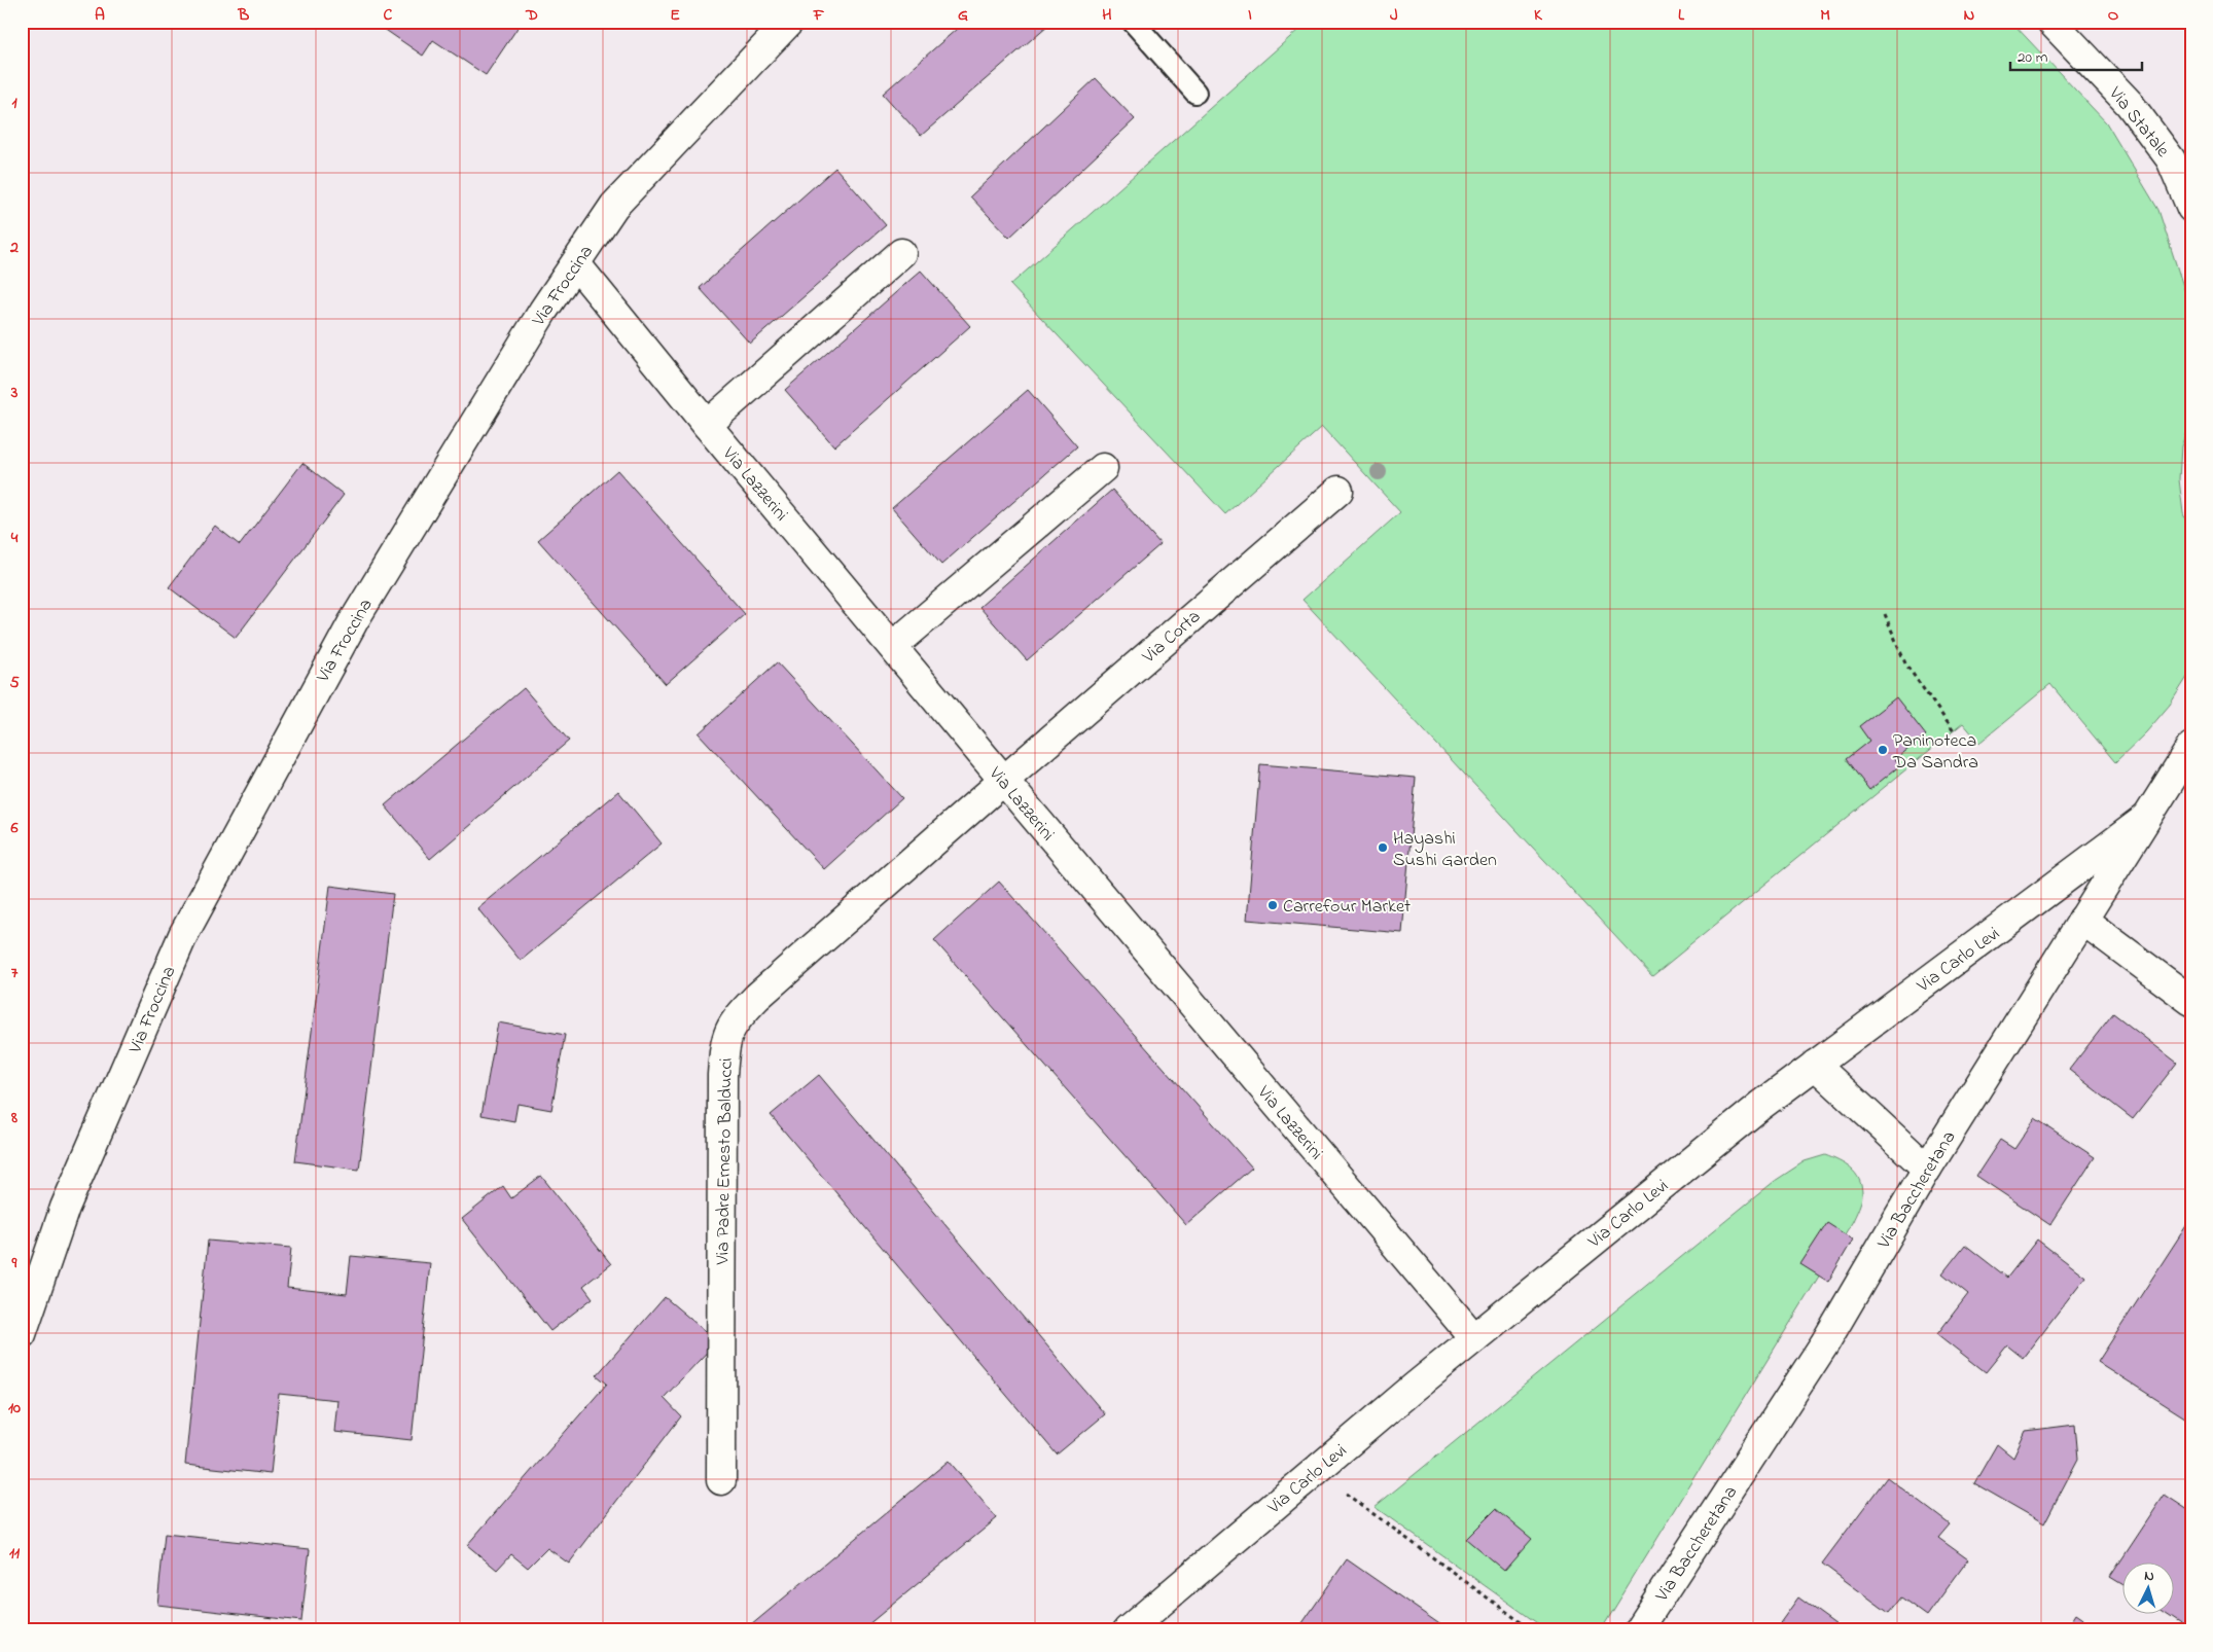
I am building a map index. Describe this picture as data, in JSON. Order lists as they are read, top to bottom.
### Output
{
  "streets": {
    "street": [
      "Via Statale",
      "Via Froccina",
      "Via Lazzerini",
      "Via Corta",
      "Via Carlo Levi",
      "Via Padre Ernesto Balducci",
      "Via Baccheretana"
    ]
  },
  "crossings": [
    ["Via Froccina", "Via Lazzerini"],
    ["Via Lazzerini", "Via Corta"],
    ["Via Lazzerini", "Via Carlo Levi"],
    ["Via Lazzerini", "Via Padre Ernesto Balducci"],
    ["Via Corta", "Via Padre Ernesto Balducci"],
    ["Via Carlo Levi", "Via Baccheretana"]
  ],
  "places": ["Paninoteca Da Sandra", "Hayashi Sushi Garden", "Carrefour Market"],
  "scale_bar": "20 m",
  "north": "top",
  "grid": {
    "columns": [
      "A",
      "B",
      "C",
      "D",
      "E",
      "F",
      "G",
      "H",
      "I",
      "J",
      "K",
      "L",
      "M",
      "N",
      "O"
    ],
    "rows": [
      "1",
      "2",
      "3",
      "4",
      "5",
      "6",
      "7",
      "8",
      "9",
      "10",
      "11"
    ]
  }
}
